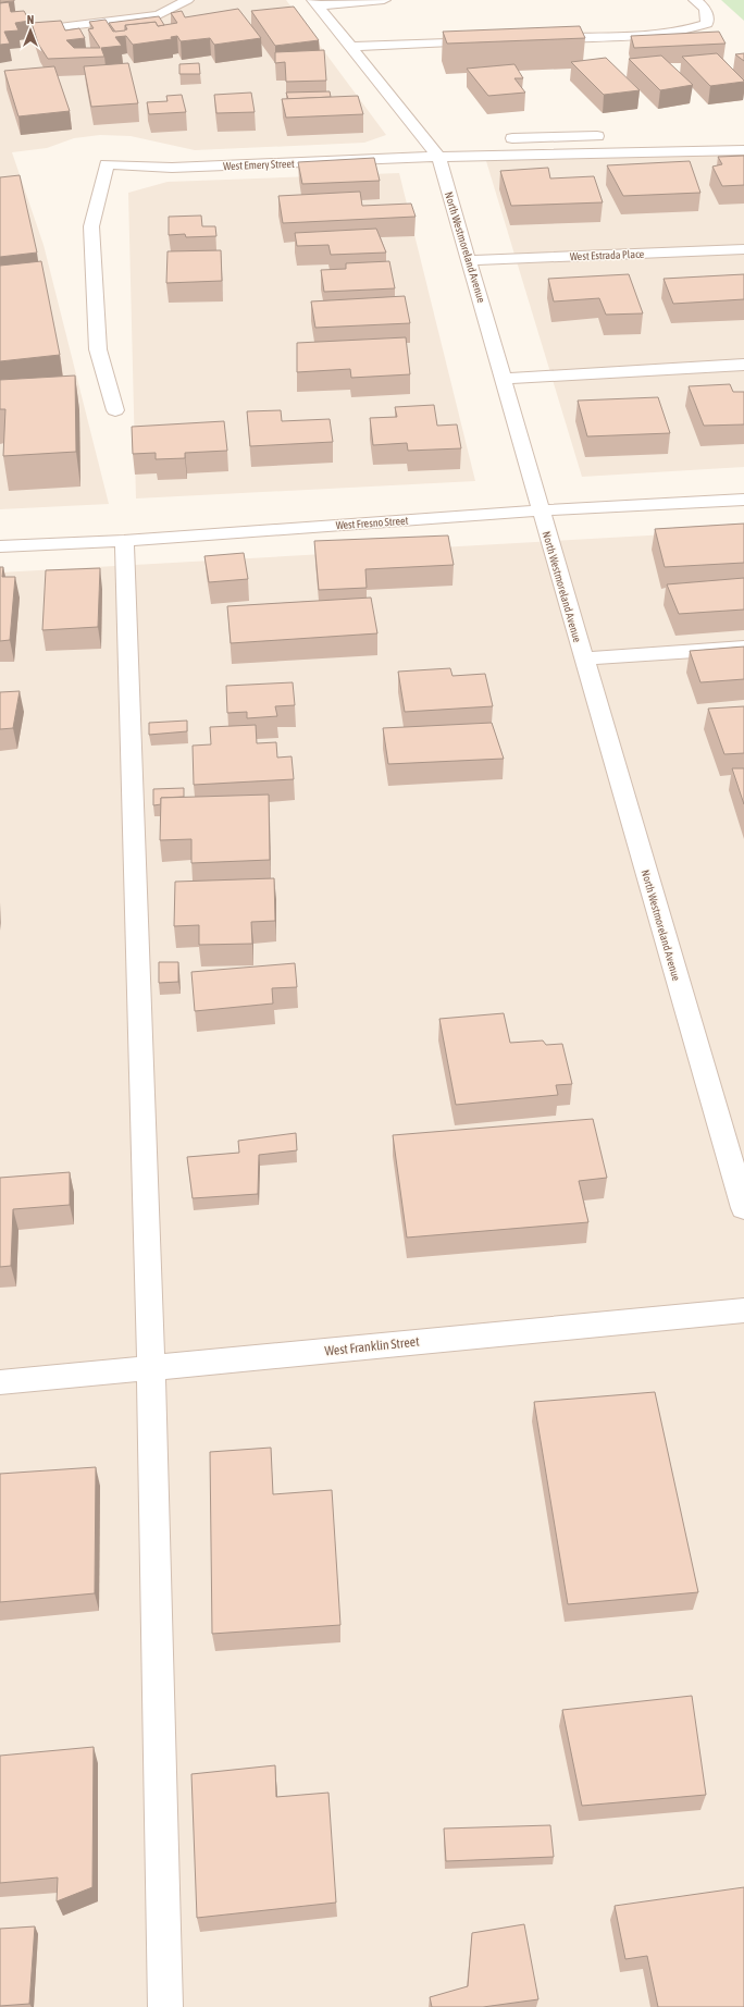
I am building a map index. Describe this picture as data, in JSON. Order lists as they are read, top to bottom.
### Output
{
  "streets": {
    "street": [
      "West Emery Street",
      "North Westmoreland Avenue",
      "West Estrada Place",
      "West Fresno Street",
      "West Franklin Street"
    ]
  },
  "crossings": [
    ["West Emery Street", "North Westmoreland Avenue"],
    ["North Westmoreland Avenue", "West Estrada Place"],
    ["North Westmoreland Avenue", "West Fresno Street"]
  ],
  "north": "top"
}
